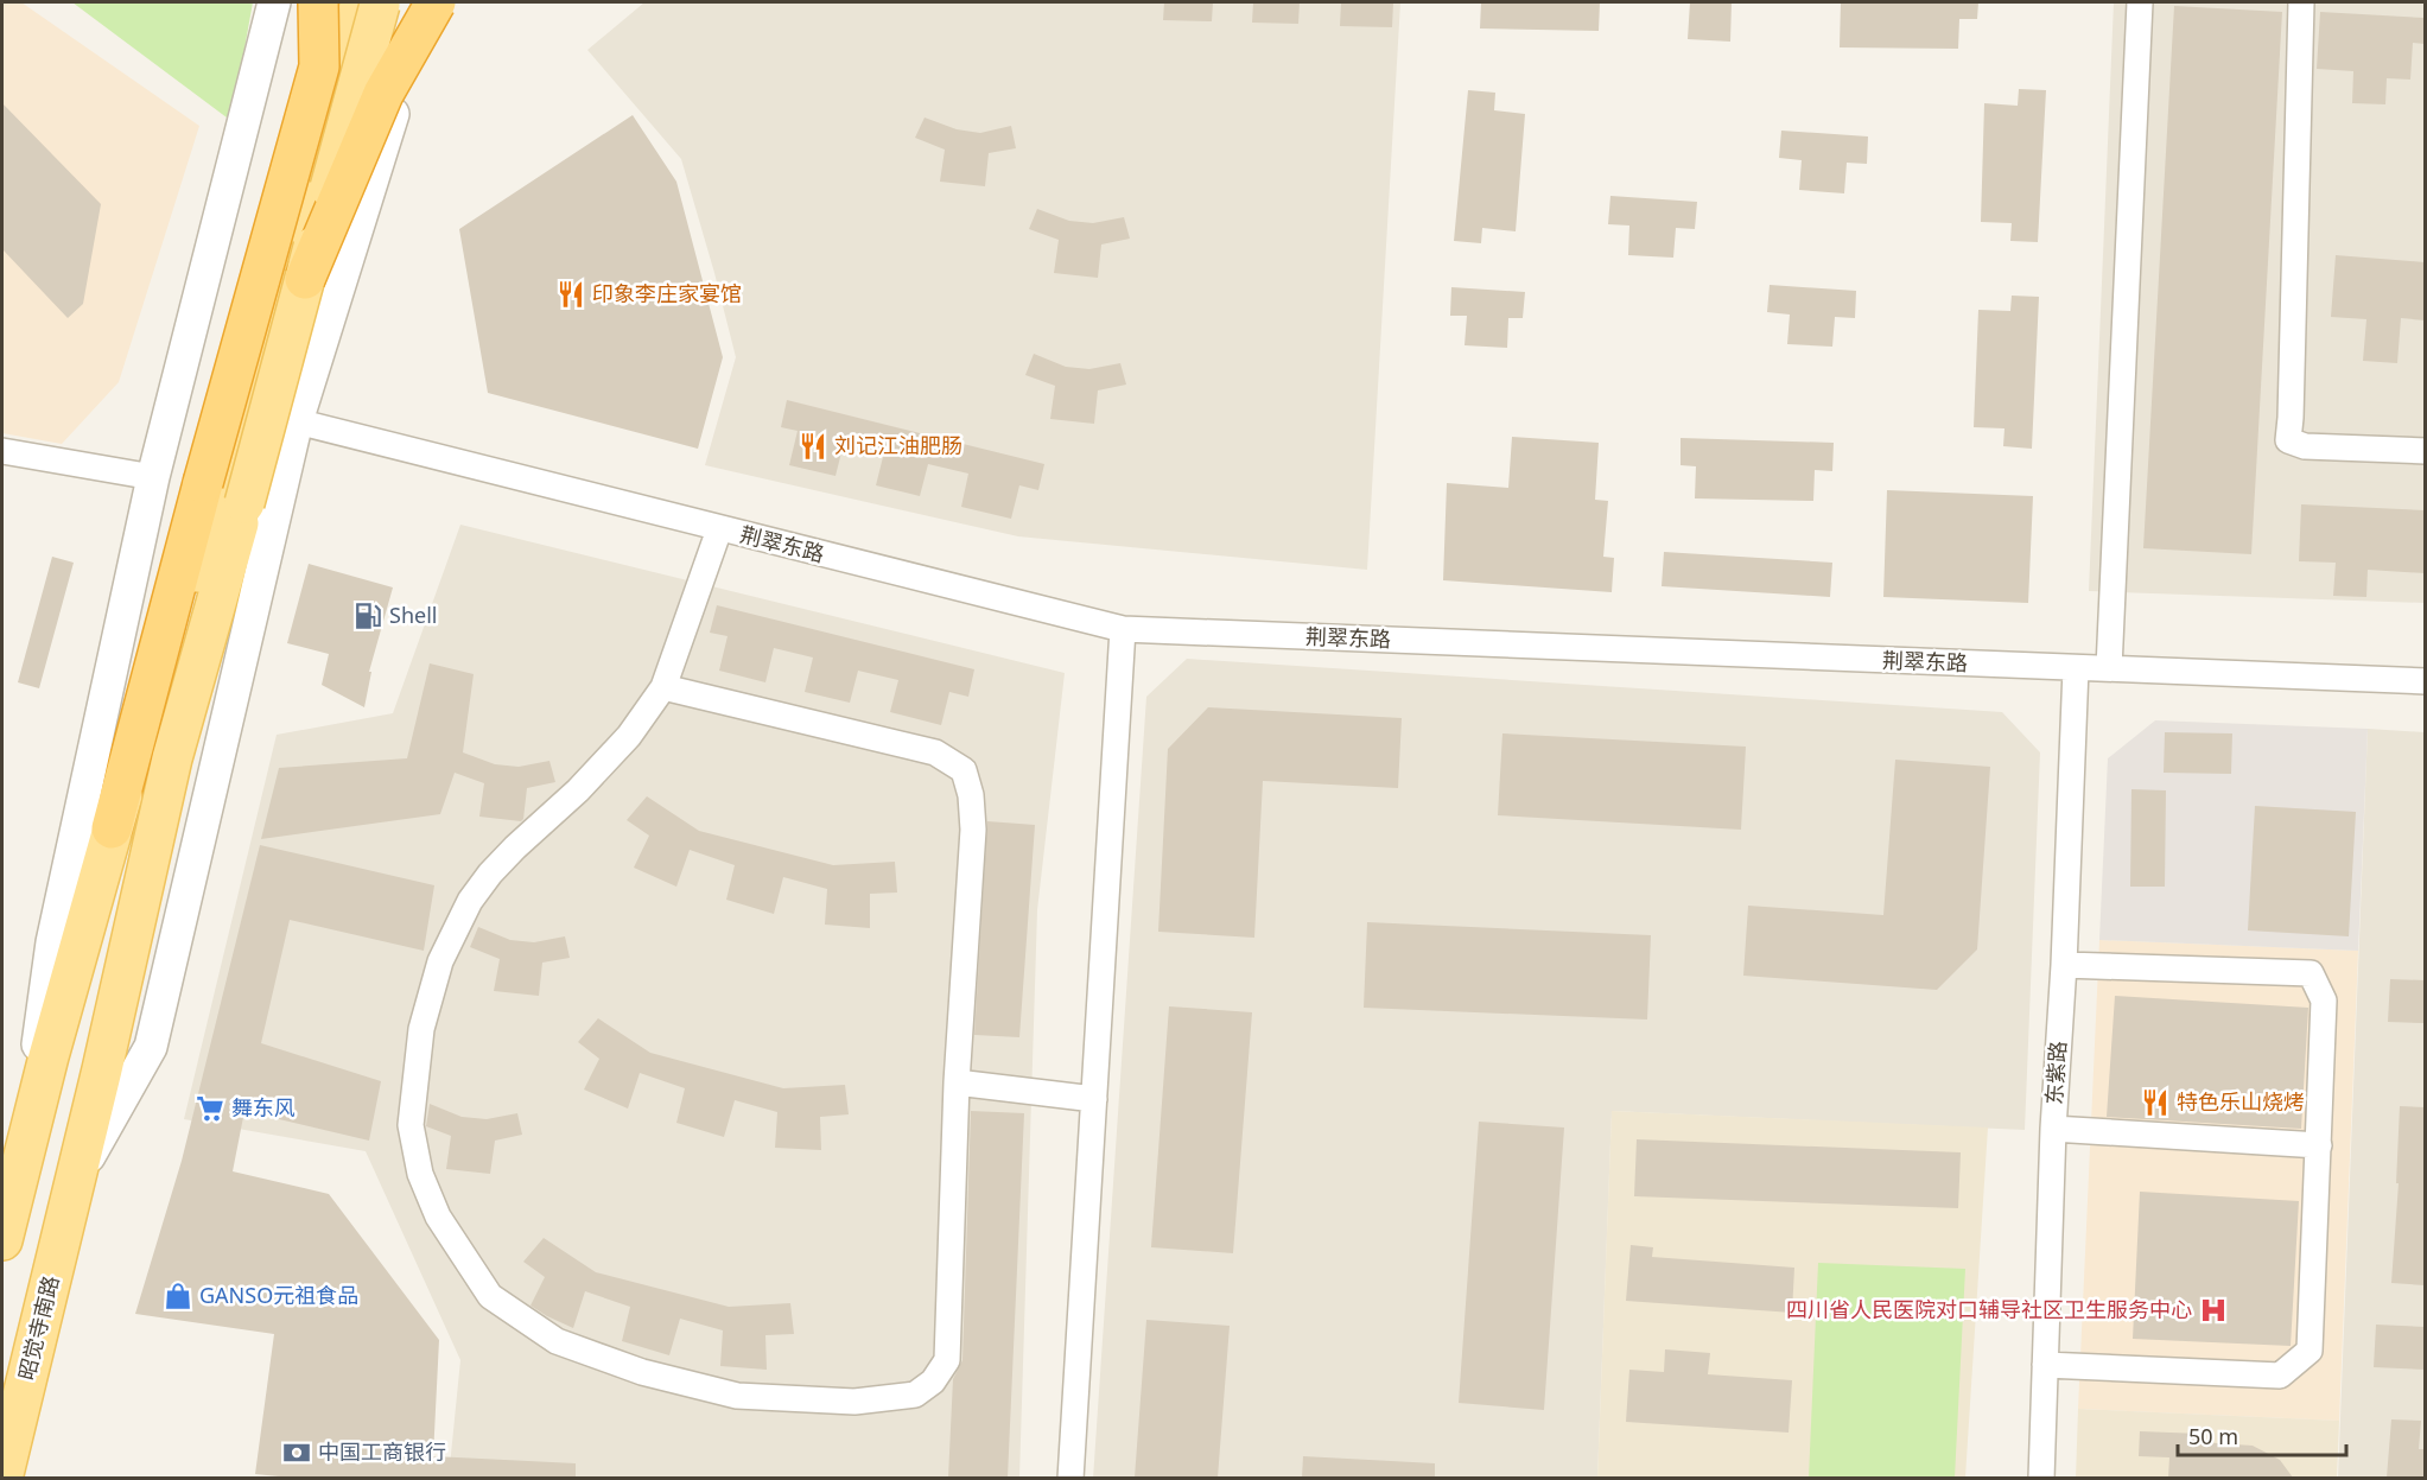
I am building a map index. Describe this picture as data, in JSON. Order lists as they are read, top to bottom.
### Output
{
  "streets": {
    "main road": ["昭觉寺南路"],
    "street": ["荆翠东路", "东紫路"]
  },
  "crossings": [
    ["荆翠东路", "东紫路"]
  ],
  "places": {
    "restaurant": ["印象李庄家宴馆", "刘记江油肥肠", "特色乐山烧烤"],
    "fuel station": ["Shell"],
    "supermarket": ["舞东风"],
    "shop": ["GANSO元祖食品"],
    "hospital": ["四川省人民医院对口辅导社区卫生服务中心"],
    "bank": ["中国工商银行"]
  },
  "scale_bar": "50 m"
}
